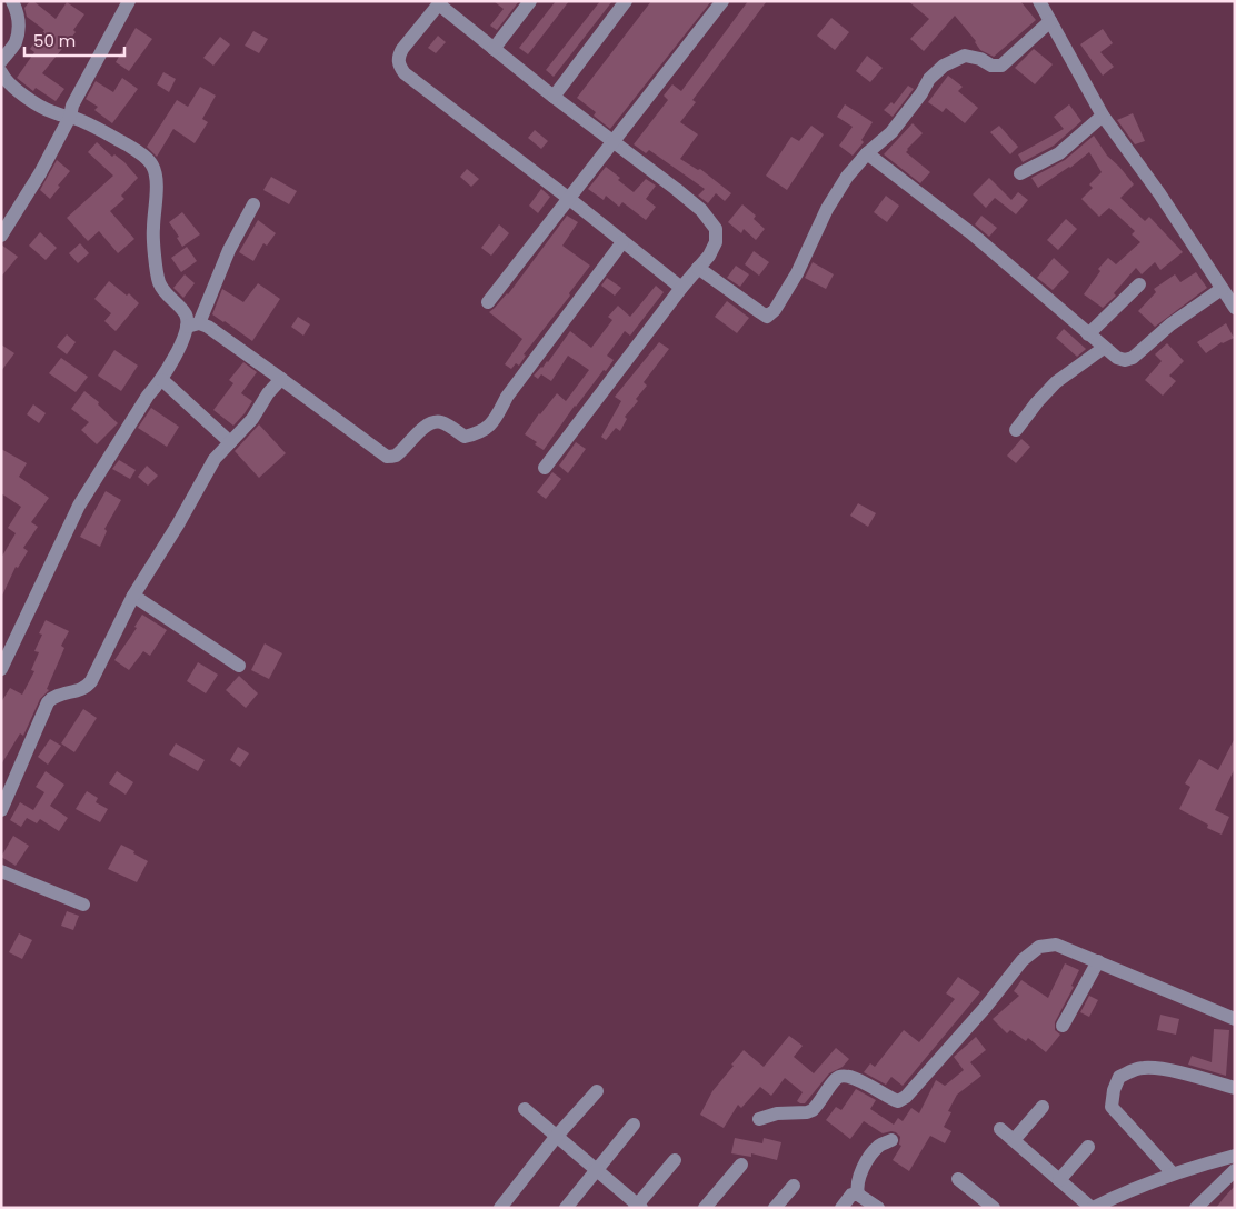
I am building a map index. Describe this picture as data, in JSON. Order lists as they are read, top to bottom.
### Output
{
  "scale_bar": "50 m"
}
